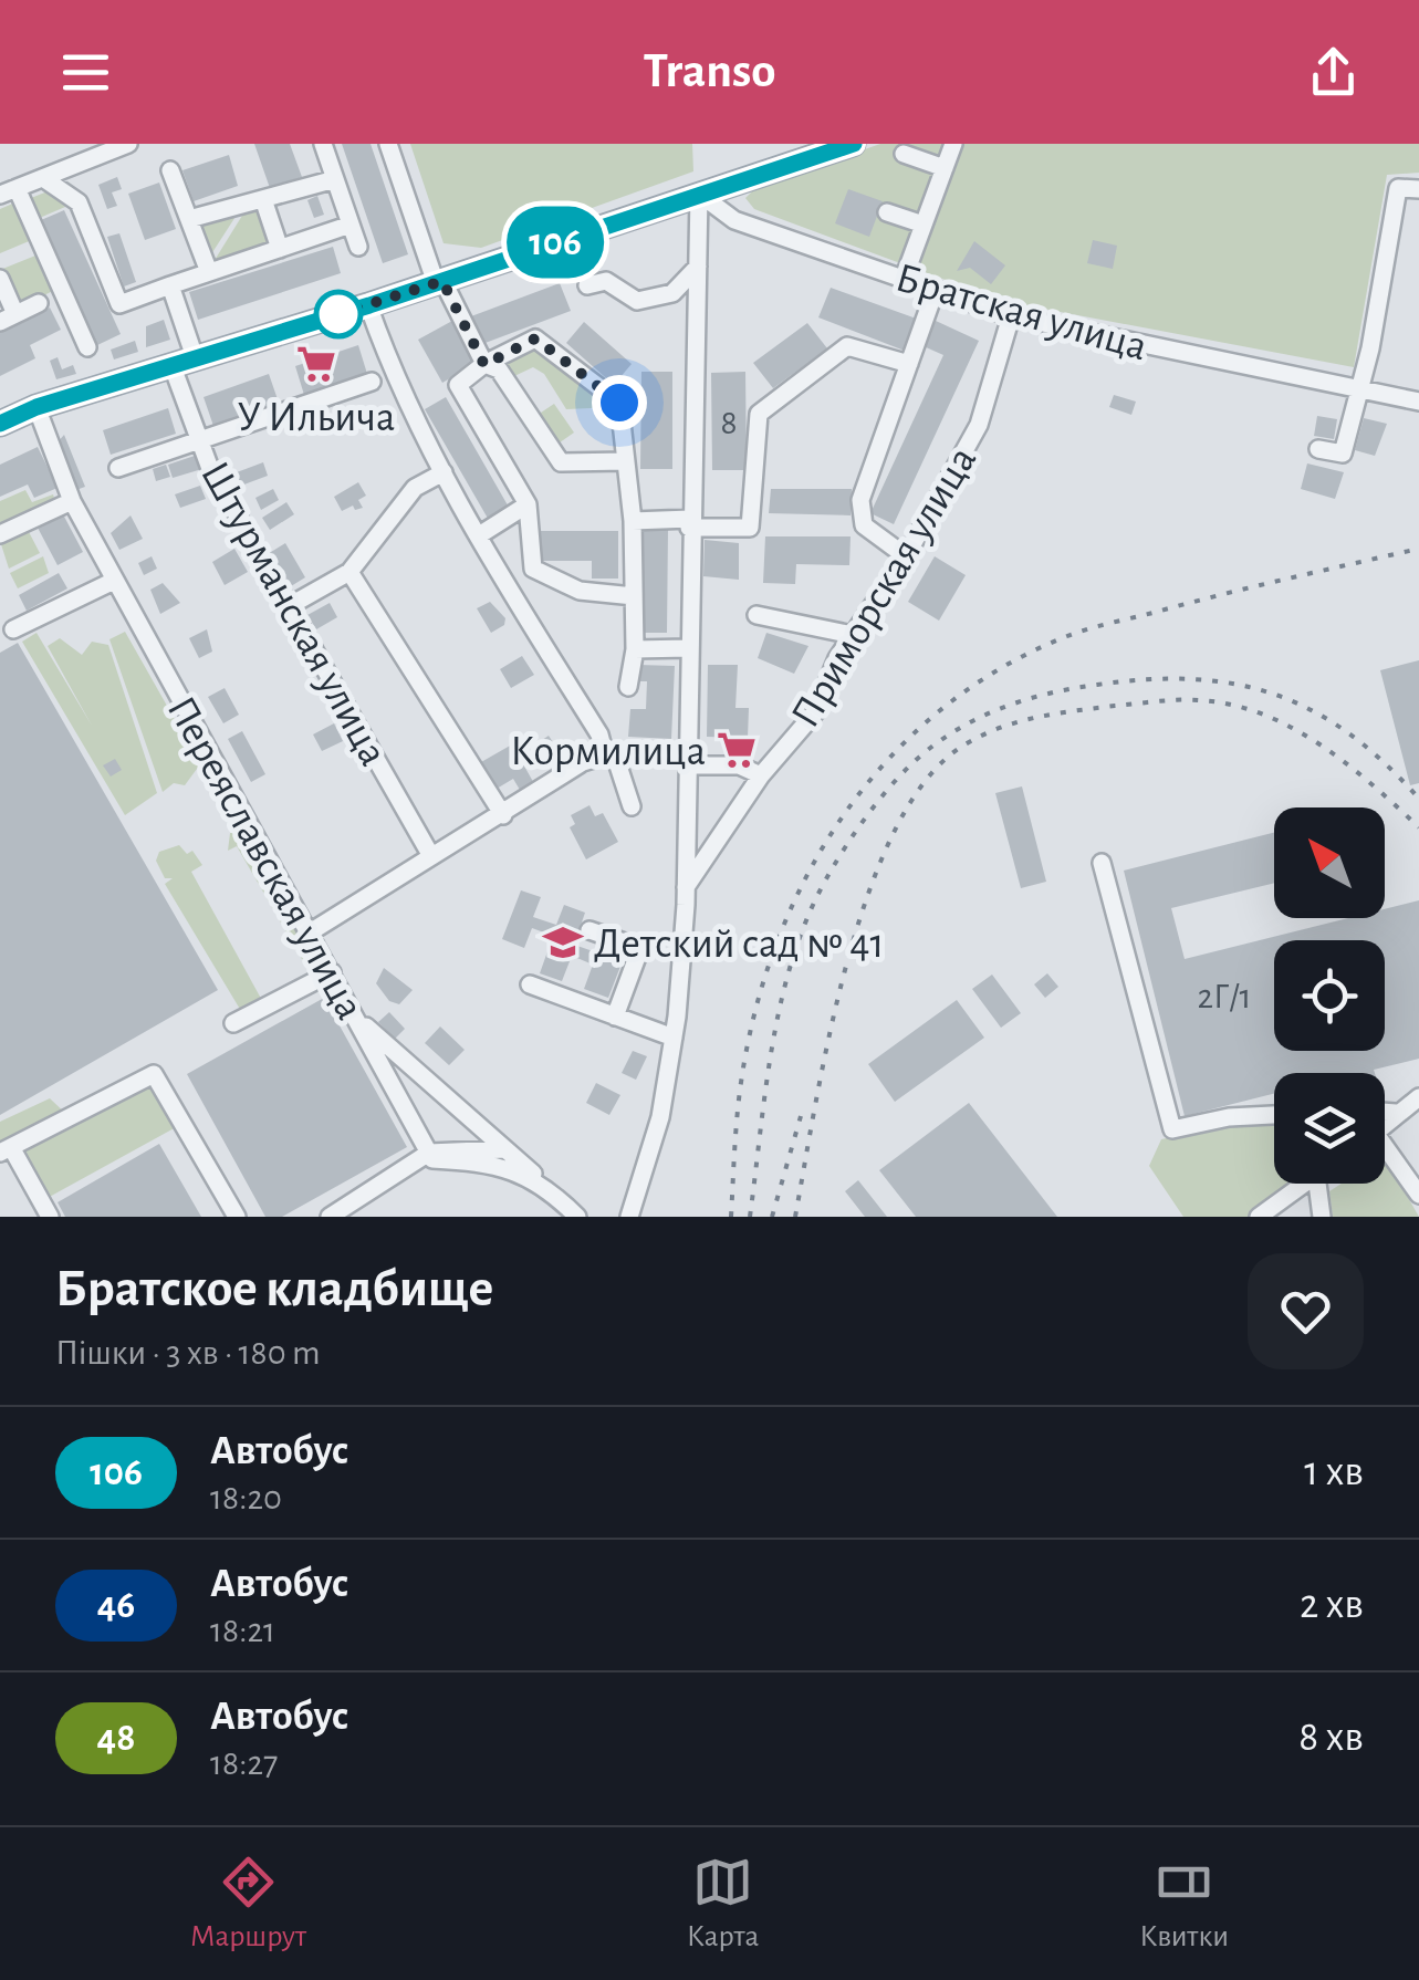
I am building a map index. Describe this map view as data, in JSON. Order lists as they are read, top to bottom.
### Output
{
  "streets": {
    "street": [
      "Братская улица",
      "Приморская улица",
      "Штурманская улица",
      "Переяславская улица"
    ]
  },
  "crossings": [
    ["Братская улица", "Приморская улица"]
  ],
  "places": {
    "supermarket": ["У Ильича", "Кормилица"],
    "school or university": ["Детский сад № 41"]
  },
  "lines": ["bus line 106"],
  "house_numbers": ["8", "2Г/1"],
  "north": "top left",
  "page": {
    "header": "Transo",
    "on_map": "106",
    "heading": ["Братское кладбище", "Пішки · 3 хв · 180 m"],
    "list": [
      {
        "mark": "106",
        "name": "Автобус",
        "note": "18:20",
        "value": "1 хв"
      },
      {
        "mark": "46",
        "name": "Автобус",
        "note": "18:21",
        "value": "2 хв"
      },
      {
        "mark": "48",
        "name": "Автобус",
        "note": "18:27",
        "value": "8 хв"
      }
    ],
    "tabs": ["Маршрут", "Карта", "Квитки"]
  }
}
